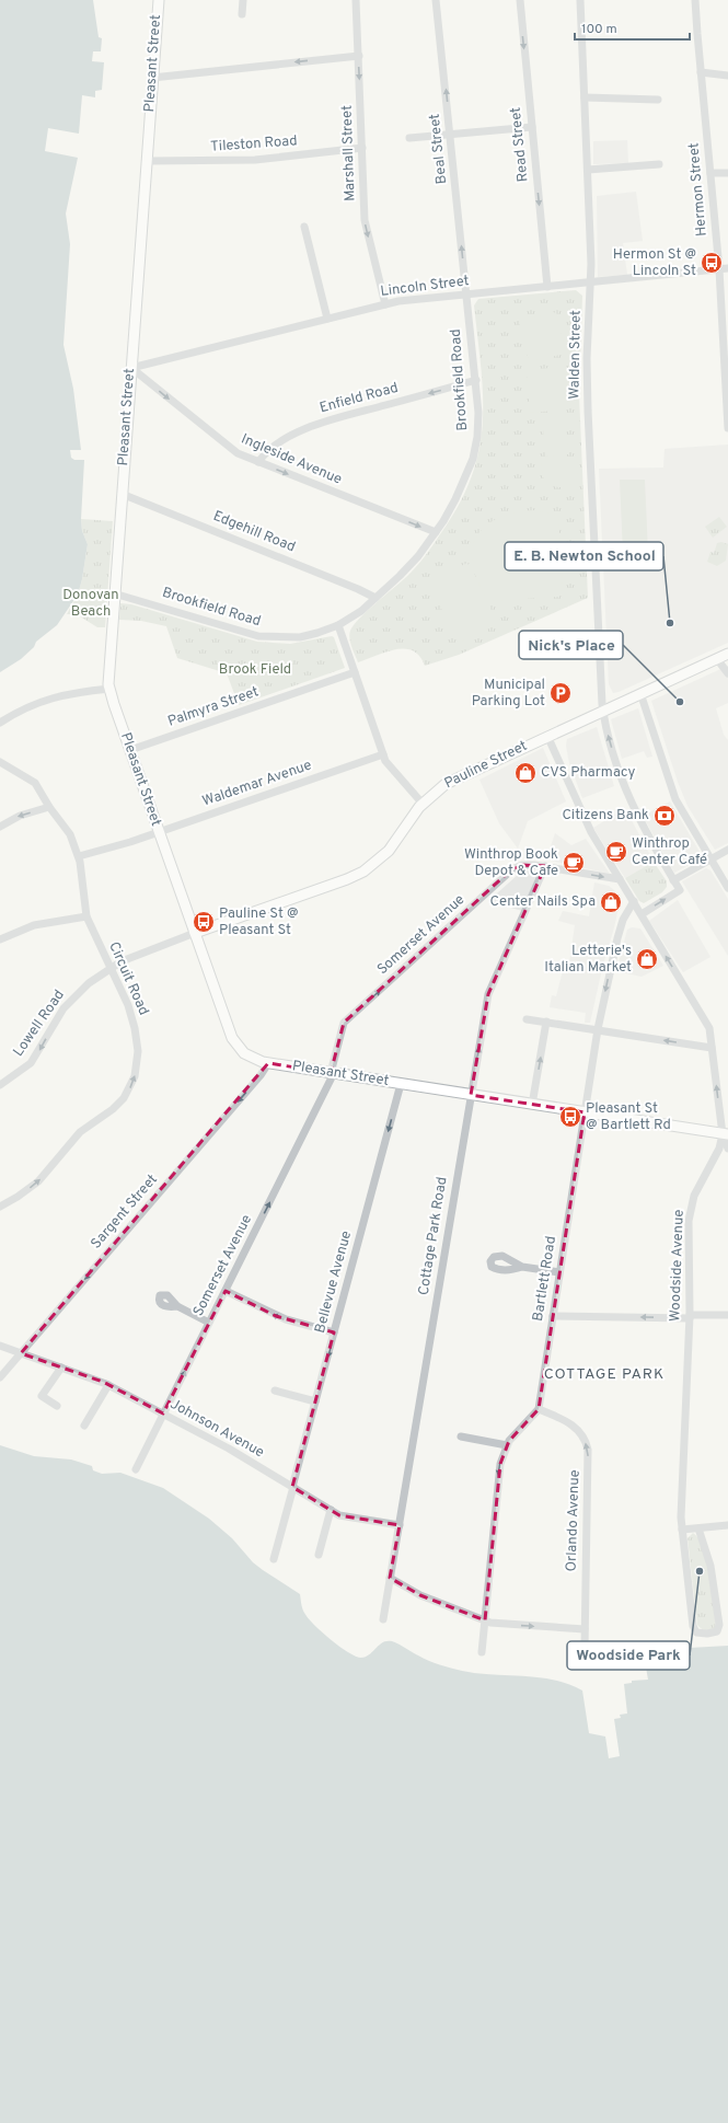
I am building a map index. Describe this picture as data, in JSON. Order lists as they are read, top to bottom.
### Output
{
  "streets": {
    "main road": ["Pleasant Street", "Pauline Street"],
    "street": [
      "Tileston Road",
      "Read Street",
      "Beal Street",
      "Marshall Street",
      "Hermon Street",
      "Lincoln Street",
      "Walden Street",
      "Brookfield Road",
      "Enfield Road",
      "Ingleside Avenue",
      "Edgehill Road",
      "Palmyra Street",
      "Waldemar Avenue",
      "Somerset Avenue",
      "Circuit Road",
      "Lowell Road",
      "Sargent Street",
      "Cottage Park Road",
      "Woodside Avenue",
      "Bartlett Road",
      "Bellevue Avenue",
      "Johnson Avenue",
      "Orlando Avenue"
    ]
  },
  "crossings": [
    ["Pleasant Street", "Tileston Road"],
    ["Pleasant Street", "Lincoln Street"],
    ["Pleasant Street", "Brookfield Road"],
    ["Pleasant Street", "Ingleside Avenue"],
    ["Pleasant Street", "Edgehill Road"],
    ["Pleasant Street", "Palmyra Street"],
    ["Pleasant Street", "Pauline Street"],
    ["Pleasant Street", "Waldemar Avenue"],
    ["Pleasant Street", "Somerset Avenue"],
    ["Pleasant Street", "Lowell Road"],
    ["Pleasant Street", "Sargent Street"],
    ["Pleasant Street", "Cottage Park Road"],
    ["Pleasant Street", "Woodside Avenue"],
    ["Pleasant Street", "Bartlett Road"],
    ["Pleasant Street", "Bellevue Avenue"],
    ["Tileston Road", "Marshall Street"],
    ["Read Street", "Lincoln Street"],
    ["Beal Street", "Lincoln Street"],
    ["Beal Street", "Brookfield Road"],
    ["Marshall Street", "Lincoln Street"],
    ["Hermon Street", "Lincoln Street"],
    ["Lincoln Street", "Walden Street"],
    ["Lincoln Street", "Brookfield Road"],
    ["Lincoln Street", "Ingleside Avenue"],
    ["Walden Street", "Pauline Street"],
    ["Walden Street", "Woodside Avenue"],
    ["Brookfield Road", "Enfield Road"],
    ["Brookfield Road", "Ingleside Avenue"],
    ["Brookfield Road", "Edgehill Road"],
    ["Enfield Road", "Ingleside Avenue"],
    ["Pauline Street", "Lowell Road"],
    ["Pauline Street", "Woodside Avenue"],
    ["Waldemar Avenue", "Circuit Road"],
    ["Somerset Avenue", "Cottage Park Road"],
    ["Somerset Avenue", "Woodside Avenue"],
    ["Somerset Avenue", "Johnson Avenue"],
    ["Circuit Road", "Lowell Road"],
    ["Sargent Street", "Johnson Avenue"],
    ["Cottage Park Road", "Johnson Avenue"],
    ["Woodside Avenue", "Bartlett Road"],
    ["Bartlett Road", "Orlando Avenue"],
    ["Bellevue Avenue", "Johnson Avenue"]
  ],
  "one_way": [
    "Read Street",
    "Beal Street",
    "Enfield Road",
    "Ingleside Avenue",
    "Somerset Avenue",
    "Circuit Road",
    "Lowell Road",
    "Sargent Street",
    "Bellevue Avenue",
    "Orlando Avenue"
  ],
  "districts": ["COTTAGE PARK"],
  "parks": ["Donovan Beach", "Brook Field"],
  "places": {
    "bus stop": ["Hermon St @ Lincoln St", "Pauline St @ Pleasant St", "Pleasant St @ Bartlett Rd"],
    "other": ["E. B. Newton School", "Nick's Place", "Woodside Park"],
    "parking": ["Municipal Parking Lot"],
    "shop": ["CVS Pharmacy", "Center Nails Spa", "Letterie's Italian Market"],
    "bank": ["Citizens Bank"],
    "cafe": ["Winthrop Center Café", "Winthrop Book Depot & Cafe"]
  },
  "scale_bar": "100 m"
}
